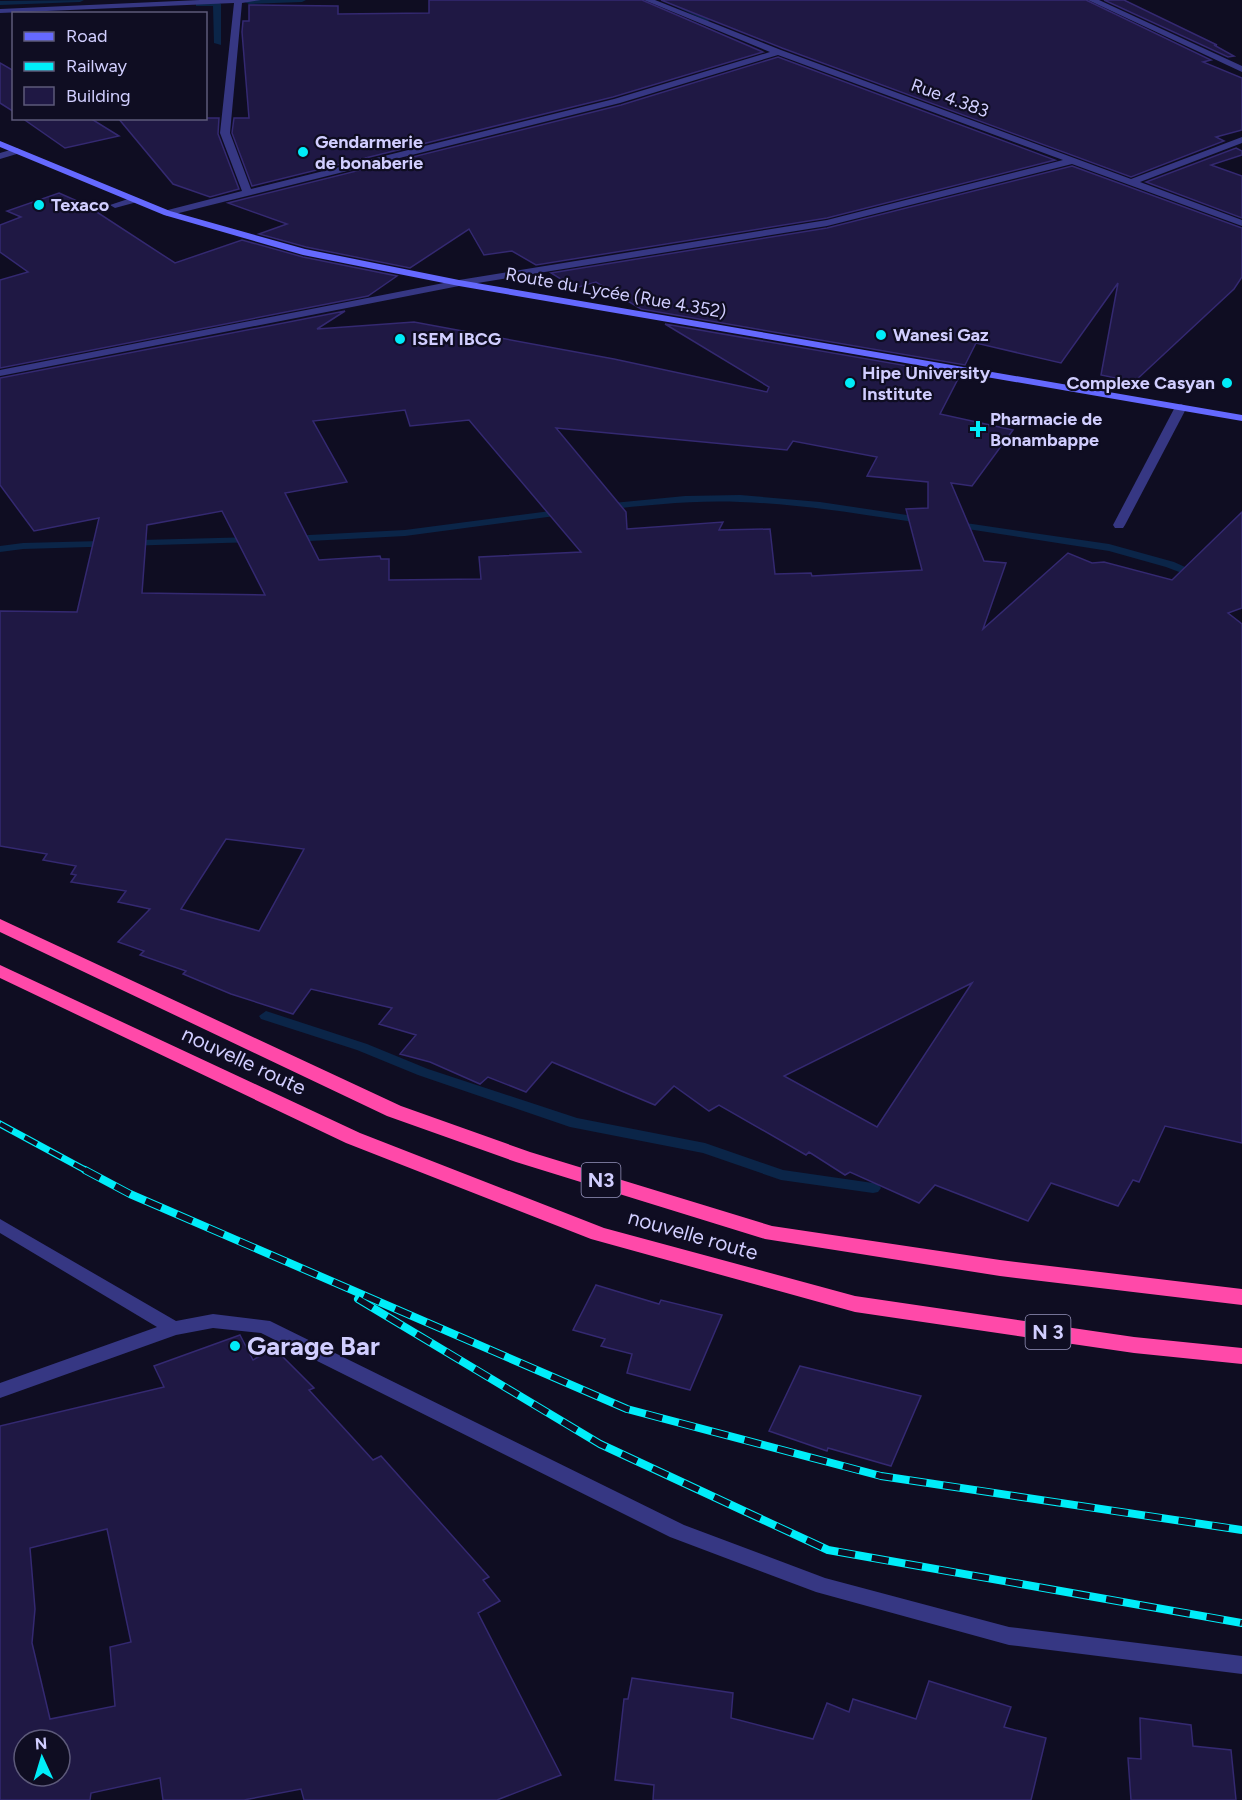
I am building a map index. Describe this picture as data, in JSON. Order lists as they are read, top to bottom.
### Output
{
  "streets": {
    "highway": ["nouvelle route", "N3", "N 3"],
    "main road": ["Route du Lycée (Rue 4.352)"],
    "street": ["Rue 4.383"]
  },
  "places": {
    "other": [
      "Gendarmerie de bonaberie",
      "Texaco",
      "Wanesi Gaz",
      "ISEM IBCG",
      "Hipe University Institute",
      "Complexe Casyan",
      "Garage Bar"
    ],
    "health": ["Pharmacie de Bonambappe"]
  },
  "legend": ["Road", "Railway", "Building"],
  "north": "top"
}
